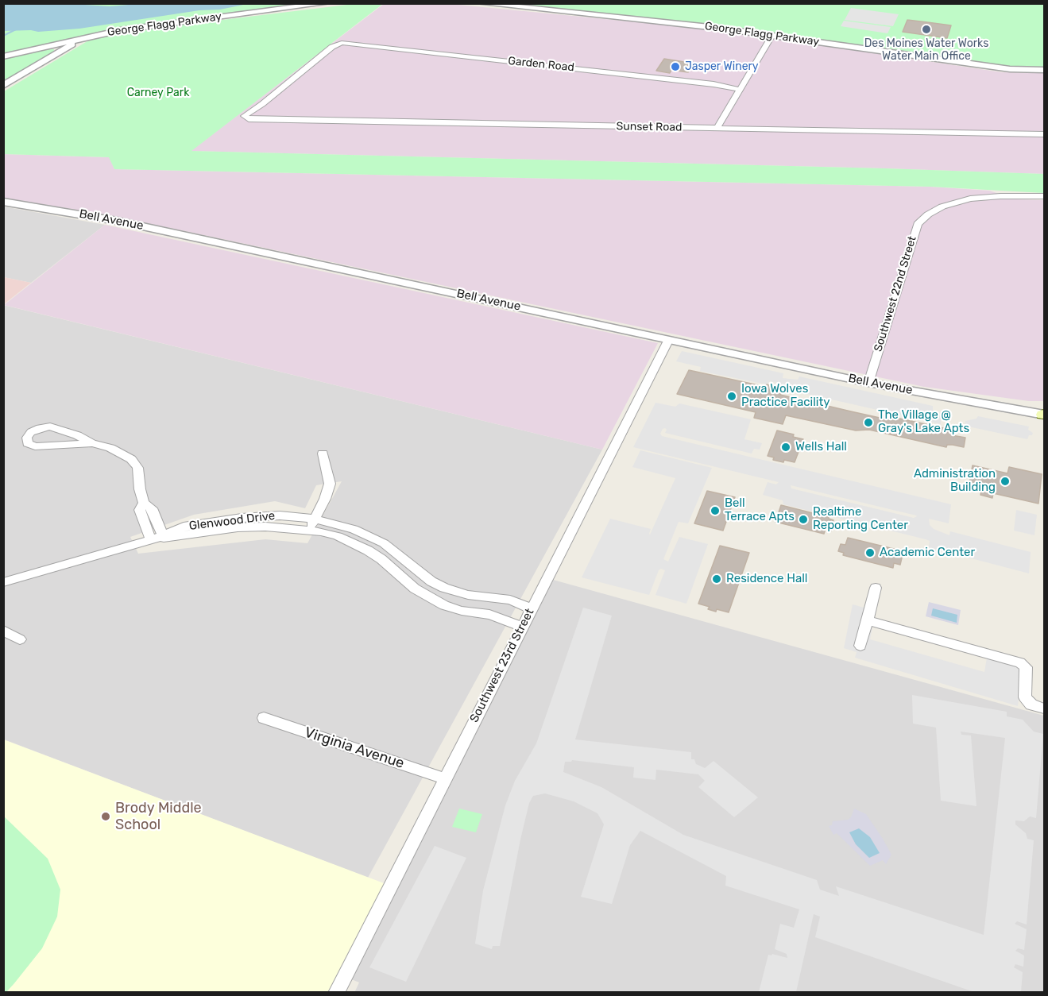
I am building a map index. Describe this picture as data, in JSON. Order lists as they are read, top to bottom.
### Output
{
  "streets": {
    "street": [
      "George Flagg Parkway",
      "Garden Road",
      "Sunset Road",
      "Bell Avenue",
      "Southwest 22nd Street",
      "Glenwood Drive",
      "Southwest 23rd Street",
      "Virginia Avenue"
    ]
  },
  "crossings": [
    ["Garden Road", "Sunset Road"],
    ["Bell Avenue", "Southwest 22nd Street"],
    ["Bell Avenue", "Southwest 23rd Street"],
    ["Glenwood Drive", "Southwest 23rd Street"],
    ["Southwest 23rd Street", "Virginia Avenue"]
  ],
  "parks": ["Carney Park"],
  "places": [
    "Des Moines Water Works Water Main Office",
    "Jasper Winery",
    "Iowa Wolves Practice Facility",
    "The Village @ Gray's Lake Apts",
    "Wells Hall",
    "Administration Building",
    "Bell Terrace Apts",
    "Realtime Reporting Center",
    "Academic Center",
    "Residence Hall",
    "Brody Middle School"
  ]
}
